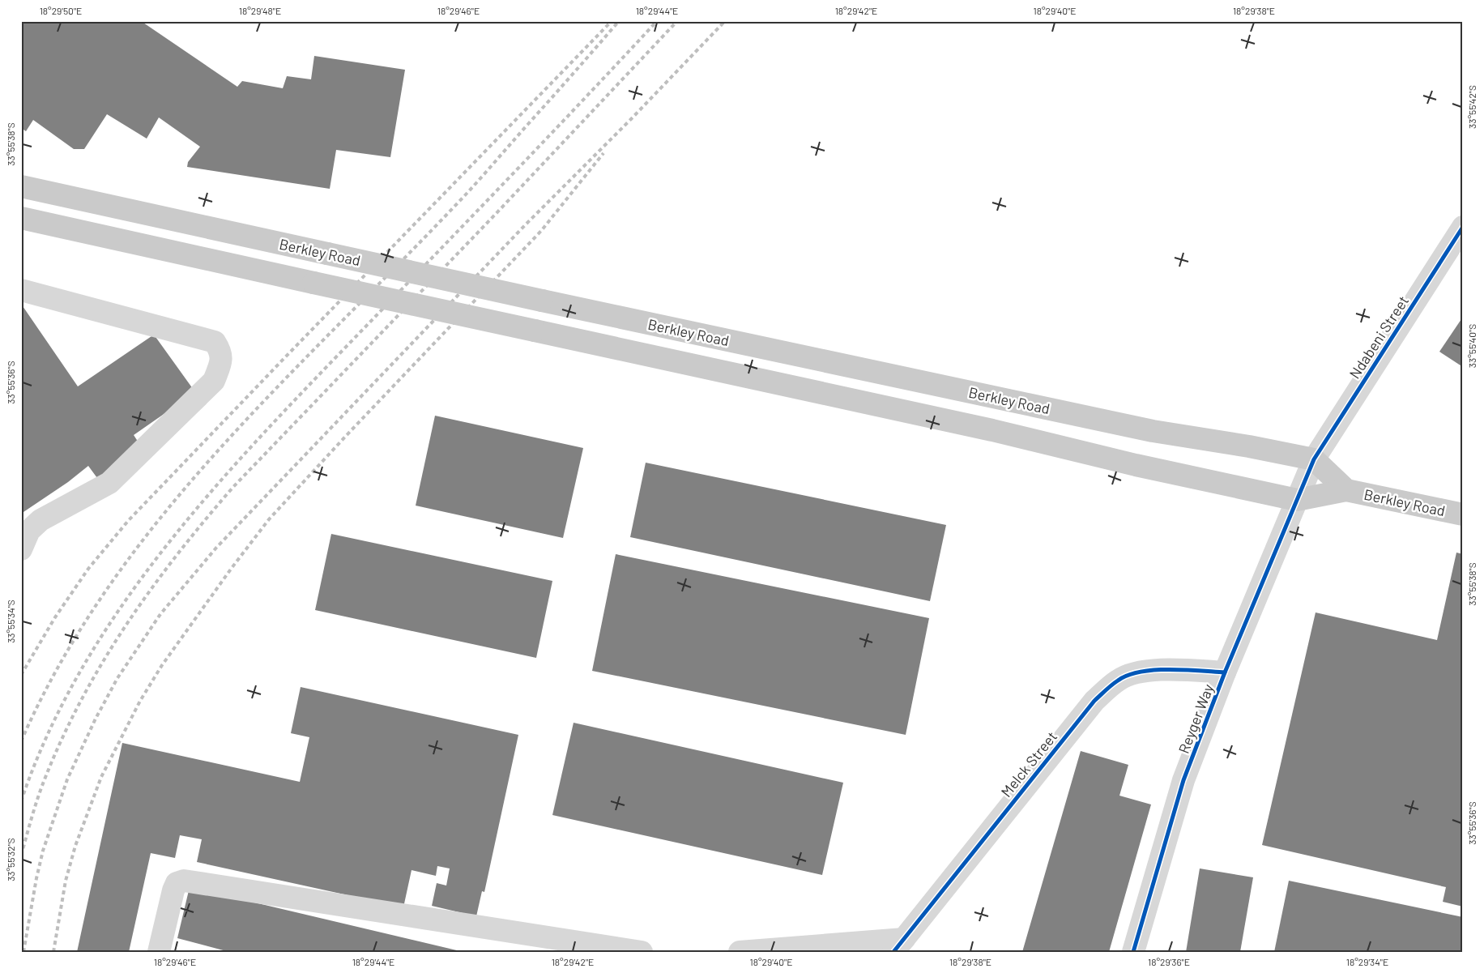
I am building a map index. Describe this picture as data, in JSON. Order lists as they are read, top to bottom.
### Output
{
  "streets": {
    "main road": ["Berkley Road"],
    "street": ["Ndabeni Street", "Reyger Way", "Melck Street"]
  },
  "crossings": [
    ["Berkley Road", "Ndabeni Street"],
    ["Berkley Road", "Reyger Way"],
    ["Ndabeni Street", "Reyger Way"],
    ["Reyger Way", "Melck Street"]
  ],
  "coordinates": [
    "18°29'50\"E",
    "18°29'48\"E",
    "18°29'46\"E",
    "18°29'44\"E",
    "18°29'42\"E",
    "18°29'40\"E",
    "18°29'38\"E",
    "33°55'42\"S",
    "33°55'38\"S",
    "33°55'40\"S",
    "33°55'36\"S",
    "33°55'34\"S",
    "33°55'32\"S",
    "18°29'36\"E",
    "18°29'34\"E"
  ]
}
